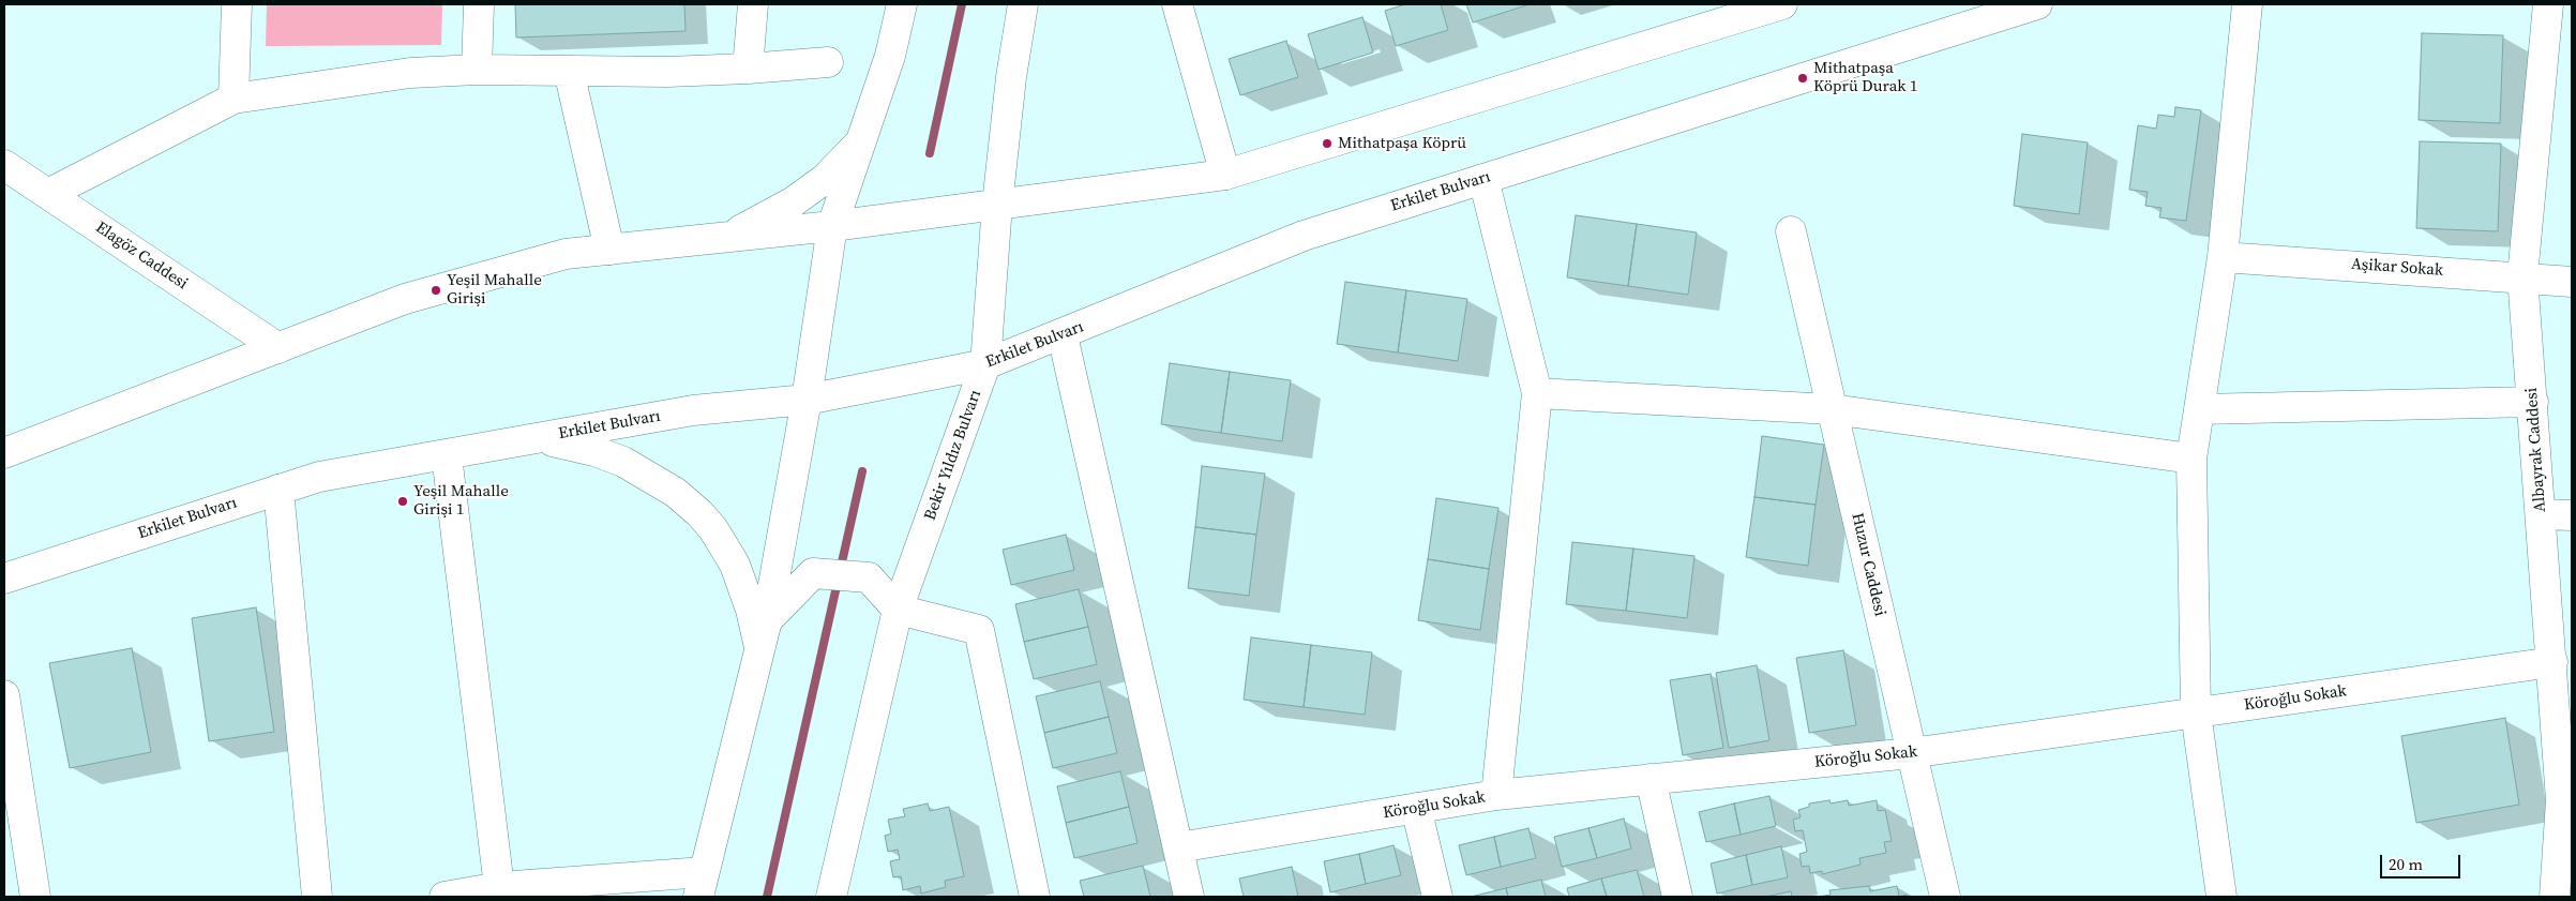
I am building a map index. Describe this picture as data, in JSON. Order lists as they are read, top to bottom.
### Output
{
  "streets": {
    "street": [
      "Erkilet Bulvarı",
      "Elagöz Caddesi",
      "Aşikar Sokak",
      "Albayrak Caddesi",
      "Bekir Yıldız Bulvarı",
      "Huzur Caddesi",
      "Köroğlu Sokak"
    ]
  },
  "crossings": [
    ["Erkilet Bulvarı", "Bekir Yıldız Bulvarı"],
    ["Aşikar Sokak", "Albayrak Caddesi"],
    ["Albayrak Caddesi", "Köroğlu Sokak"],
    ["Huzur Caddesi", "Köroğlu Sokak"]
  ],
  "places": [
    "Mithatpaşa Köprü Durak 1",
    "Mithatpaşa Köprü",
    "Yeşil Mahalle Girişi",
    "Yeşil Mahalle Girişi 1"
  ],
  "scale_bar": "20 m"
}
